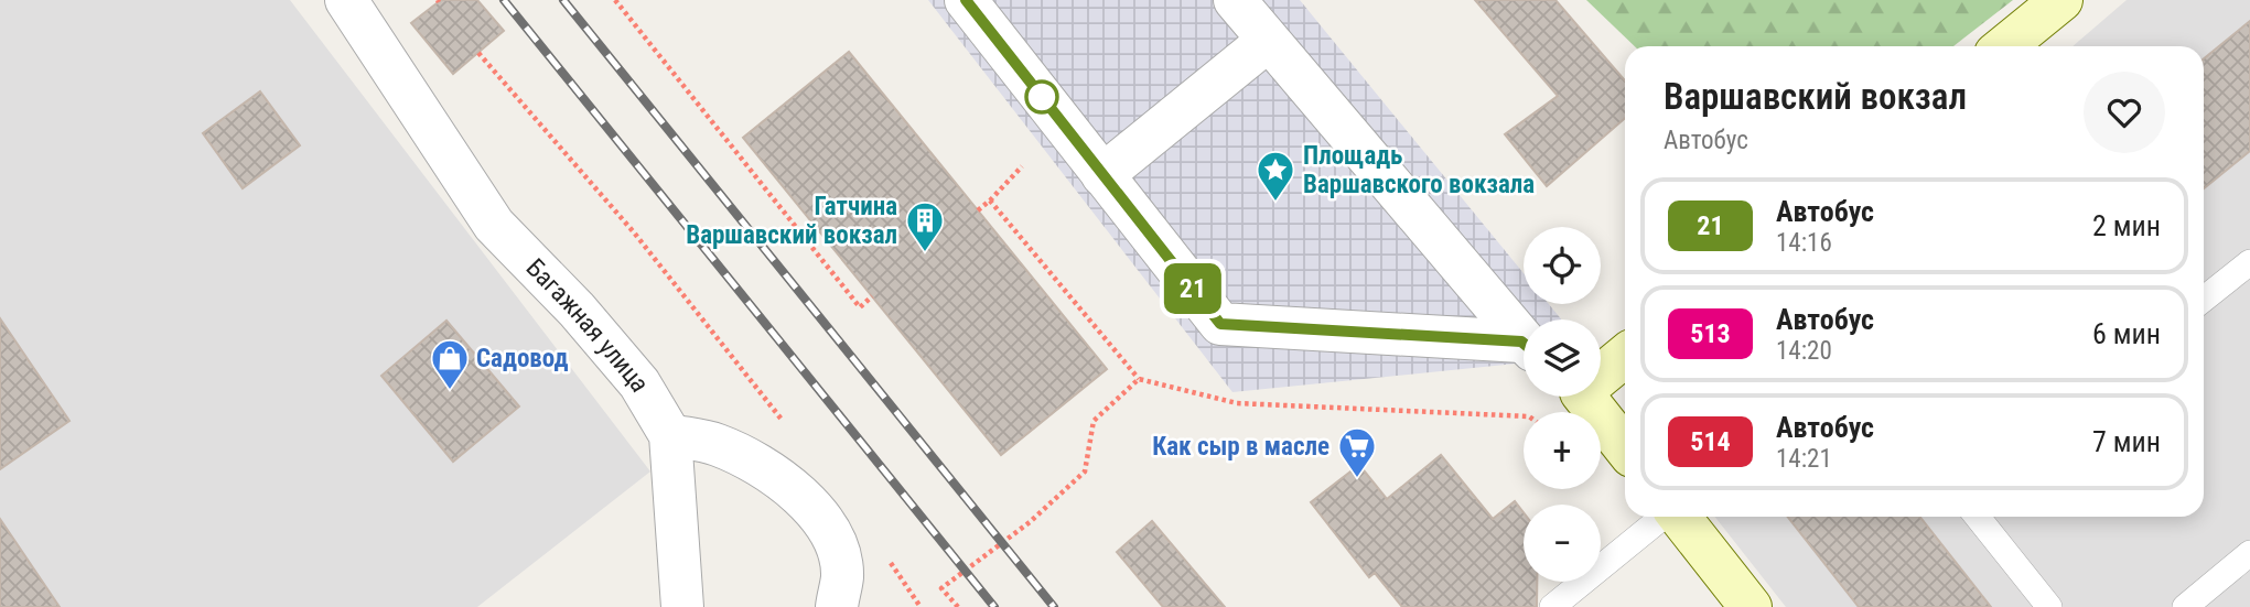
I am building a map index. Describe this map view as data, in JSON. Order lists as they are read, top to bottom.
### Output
{
  "streets": {
    "street": ["Багажная улица"]
  },
  "places": {
    "place": ["Площадь Варшавского вокзала"],
    "building": ["Гатчина Варшавский вокзал"],
    "shop": ["Садовод"],
    "supermarket": ["Как сыр в масле"]
  },
  "lines": ["bus line 21"],
  "page": {
    "on_map": "21",
    "heading": ["Варшавский вокзал", "Автобус"],
    "list": [
      {
        "mark": "21",
        "name": "Автобус",
        "note": "14:16",
        "value": "2 мин"
      },
      {
        "mark": "513",
        "name": "Автобус",
        "note": "14:20",
        "value": "6 мин"
      },
      {
        "mark": "514",
        "name": "Автобус",
        "note": "14:21",
        "value": "7 мин"
      }
    ],
    "map_buttons": ["+", "−"]
  }
}
